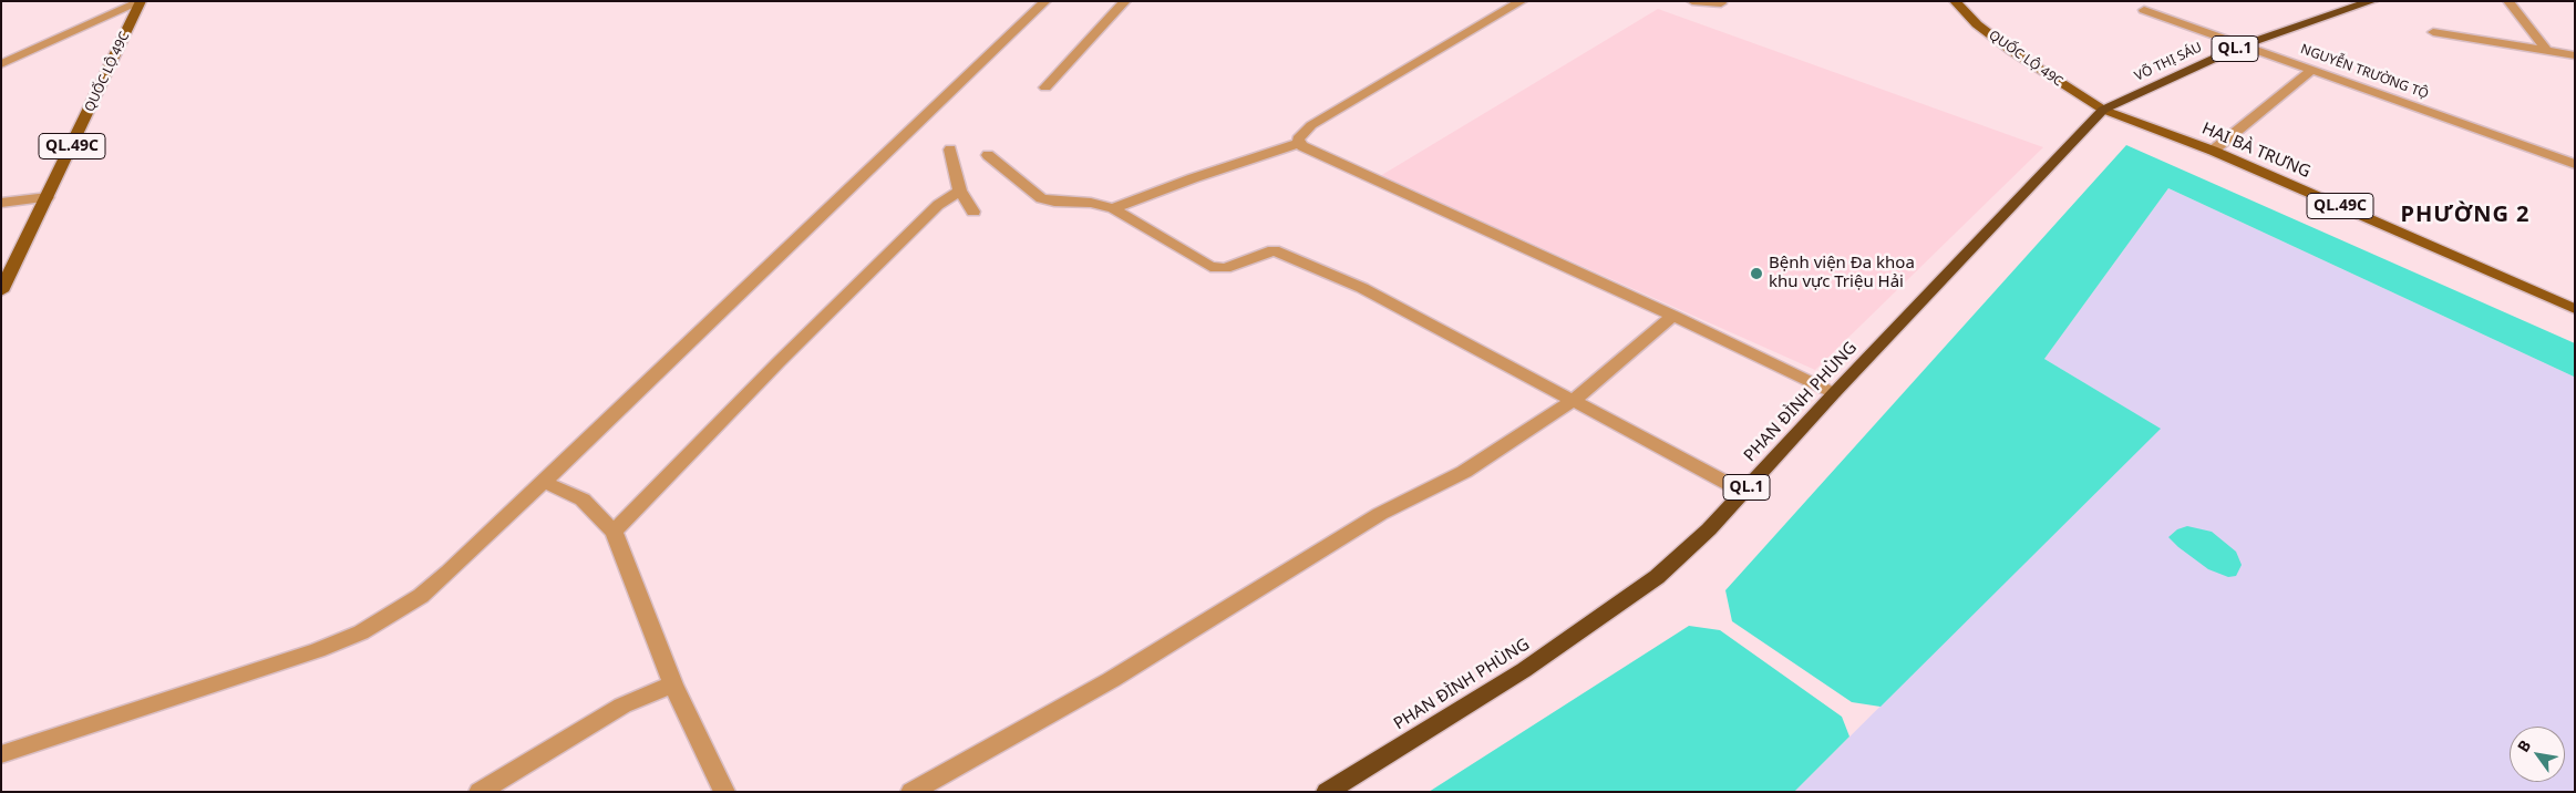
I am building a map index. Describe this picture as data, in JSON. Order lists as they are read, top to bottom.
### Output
{
  "streets": {
    "highway": ["QL.1", "VÕ THỊ SÁU", "PHAN ĐÌNH PHÙNG"],
    "main road": ["QUỐC LỘ 49C", "QL.49C", "HAI BÀ TRƯNG"],
    "street": ["NGUYỄN TRƯỜNG TỘ"]
  },
  "crossings": [
    ["QUỐC LỘ 49C", "VÕ THỊ SÁU"],
    ["QUỐC LỘ 49C", "HAI BÀ TRƯNG"],
    ["QUỐC LỘ 49C", "PHAN ĐÌNH PHÙNG"],
    ["VÕ THỊ SÁU", "NGUYỄN TRƯỜNG TỘ"],
    ["VÕ THỊ SÁU", "HAI BÀ TRƯNG"],
    ["VÕ THỊ SÁU", "PHAN ĐÌNH PHÙNG"],
    ["HAI BÀ TRƯNG", "PHAN ĐÌNH PHÙNG"]
  ],
  "districts": ["PHƯỜNG 2"],
  "places": ["Bệnh viện Đa khoa khu vực Triệu Hải"],
  "north": "top left"
}
